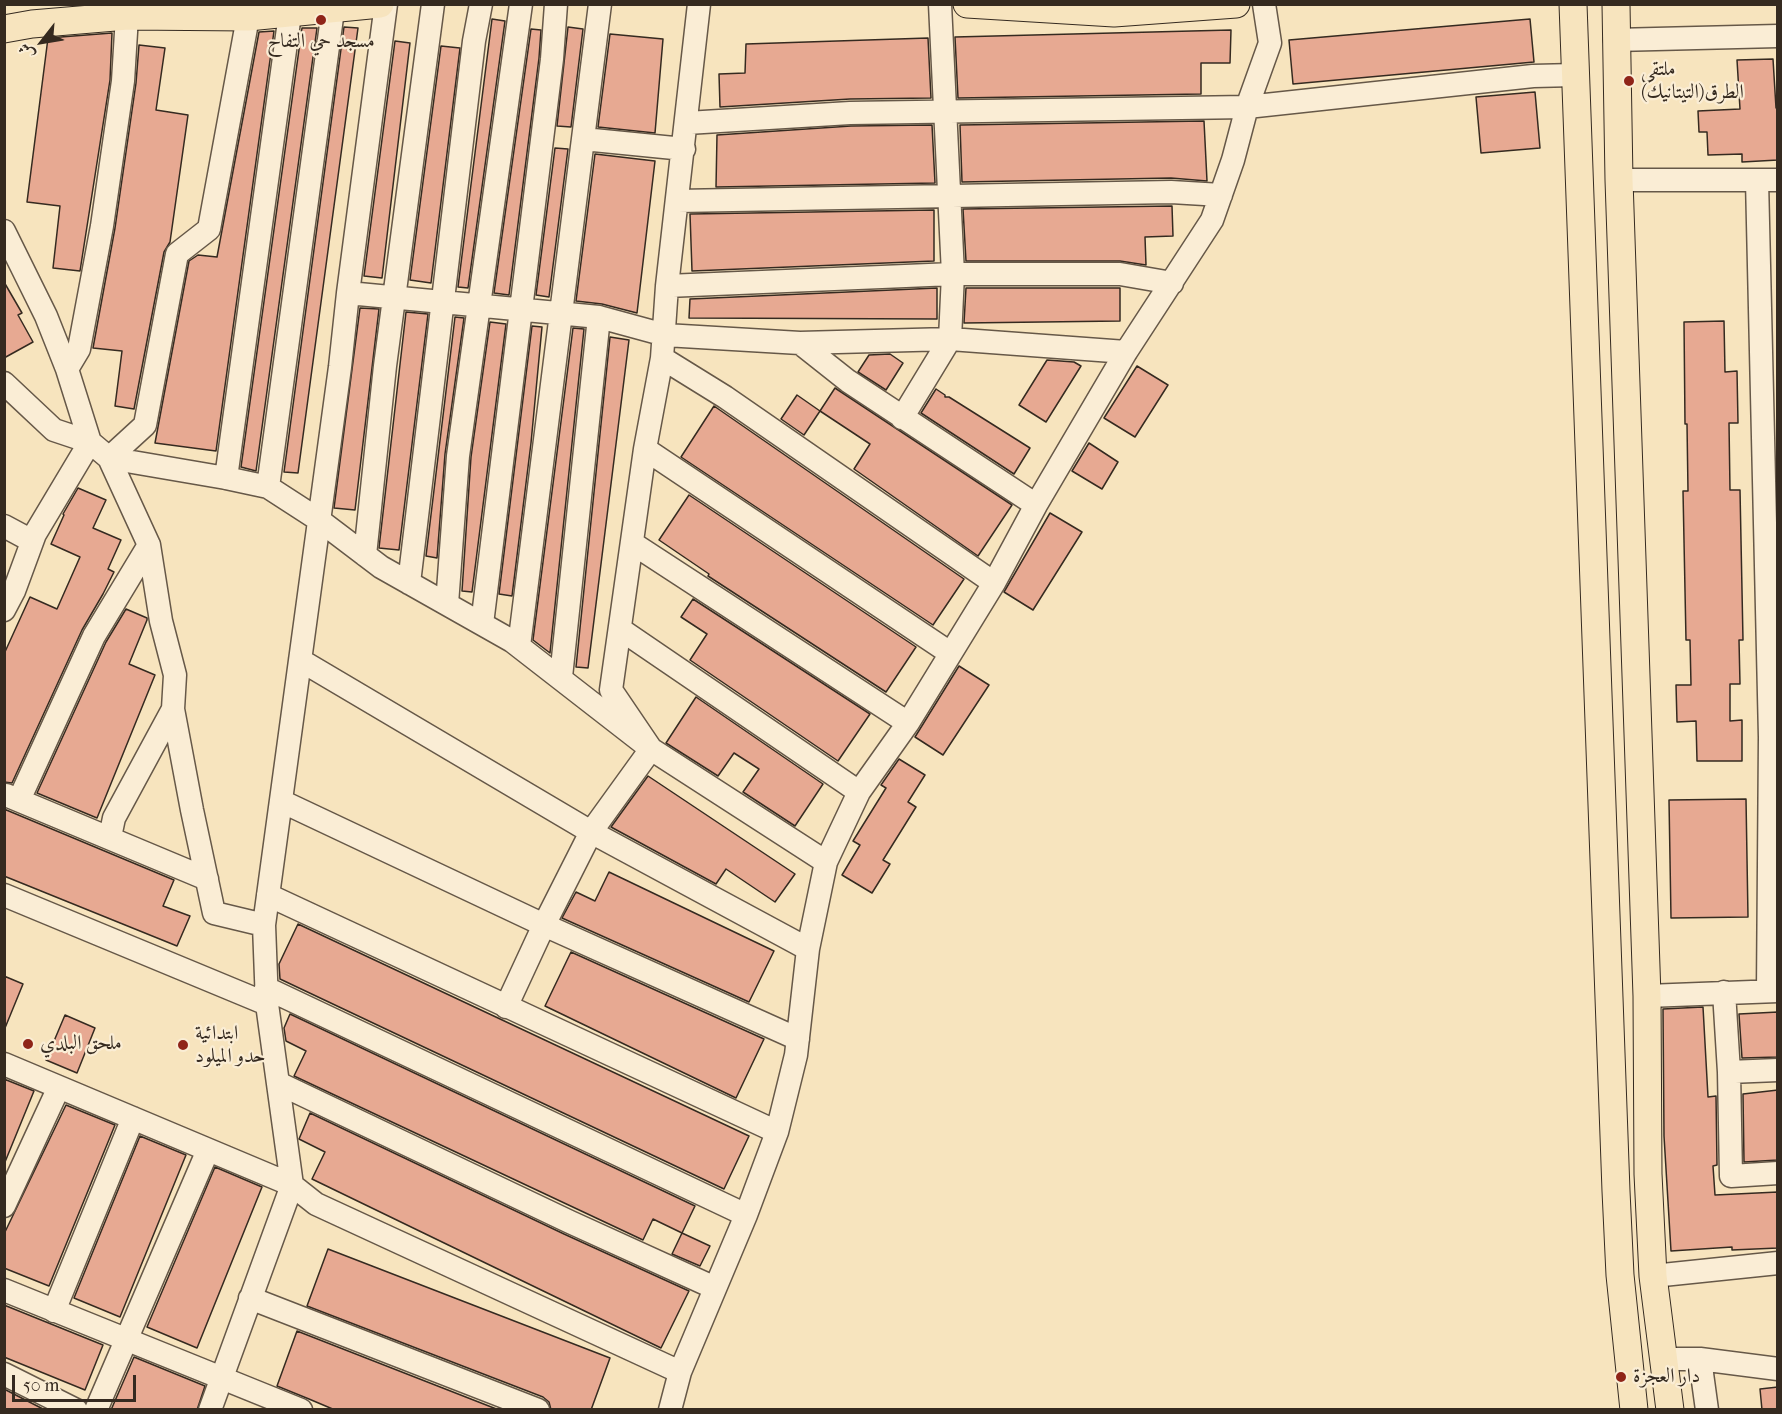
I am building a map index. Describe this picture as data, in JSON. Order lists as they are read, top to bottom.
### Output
{
  "places": [
    "مسجد حي التفاح",
    "ملتقى الطرق(التيتانيك)",
    "ملحق البلدي",
    "ابتدائية حدو الميلود",
    "دار العجزة"
  ],
  "scale_bar": "50 m",
  "north": "bottom left"
}
